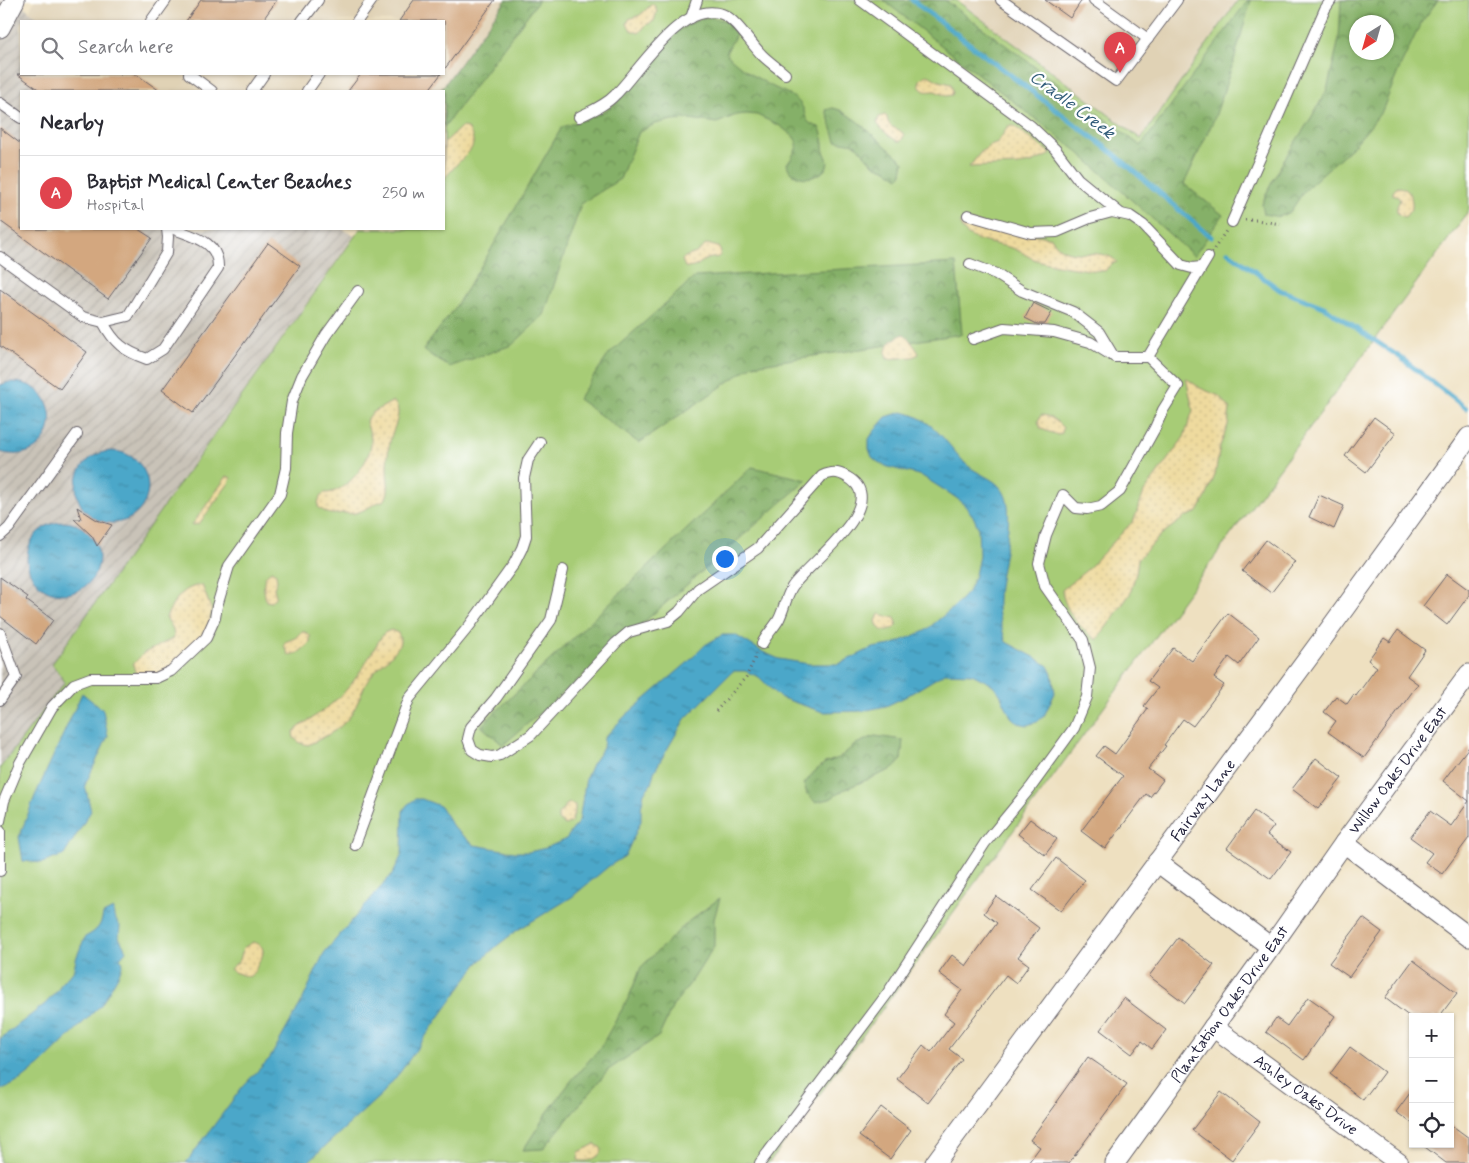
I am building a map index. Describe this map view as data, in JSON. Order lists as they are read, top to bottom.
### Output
{
  "streets": {
    "street": [
      "Willow Oaks Drive East",
      "Fairway Lane",
      "Plantation Oaks Drive East",
      "Ashley Oaks Drive"
    ]
  },
  "crossings": [
    ["Willow Oaks Drive East", "Plantation Oaks Drive East"],
    ["Plantation Oaks Drive East", "Ashley Oaks Drive"]
  ],
  "water": ["Cradle Creek"],
  "north": "bottom left",
  "page": {
    "search": "Search here",
    "pins": "A",
    "heading": "Nearby",
    "list": [
      {
        "mark": "A",
        "name": "Baptist Medical Center Beaches",
        "note": "Hospital",
        "value": "250 m"
      }
    ],
    "map_buttons": ["+", "−"]
  }
}
